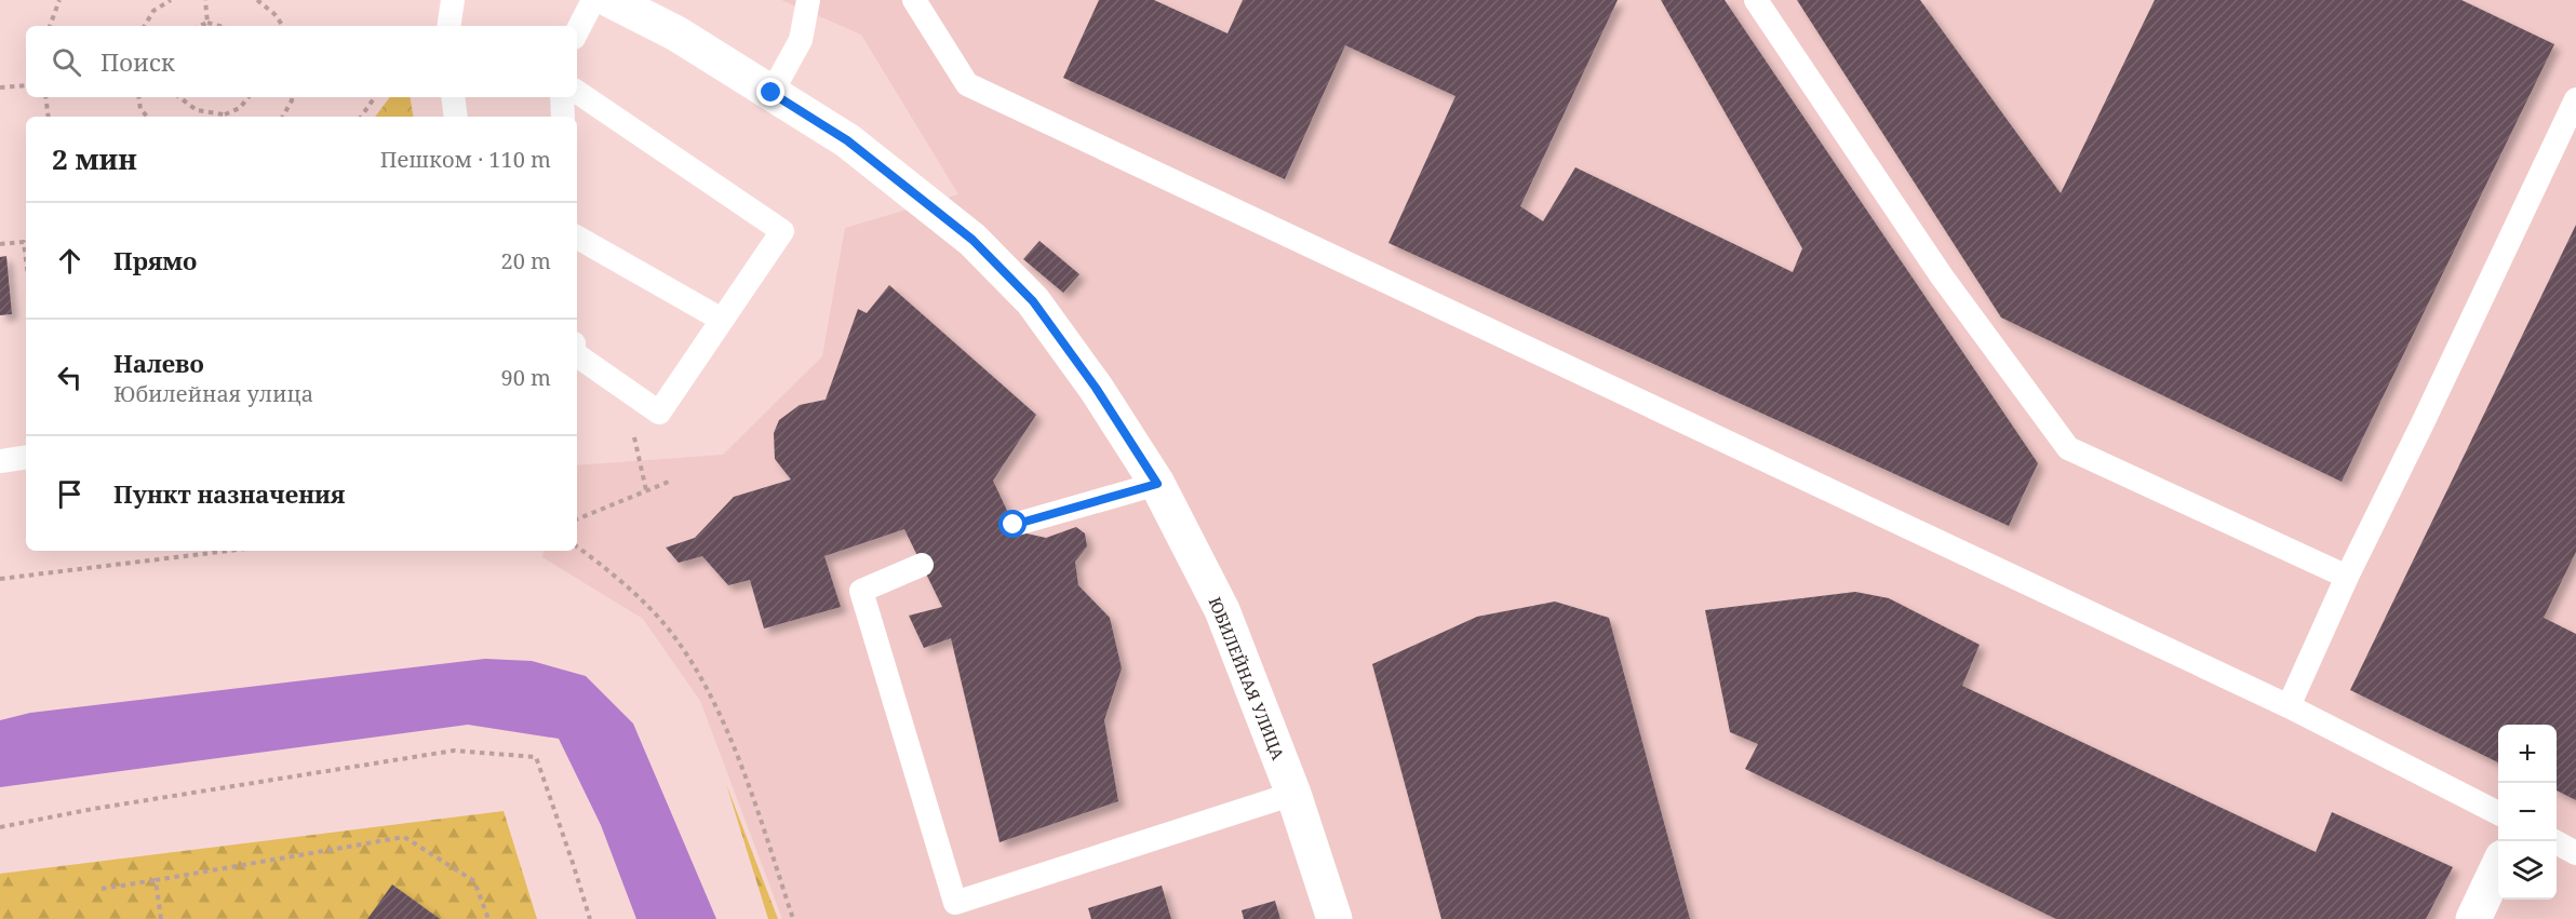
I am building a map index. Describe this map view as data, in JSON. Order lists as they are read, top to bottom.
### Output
{
  "streets": {
    "street": ["ЮБИЛЕЙНАЯ УЛИЦА"]
  },
  "page": {
    "search": "Поиск",
    "heading": ["2 мин", "Пешком · 110 m"],
    "list": [
      ["Прямо", "20 m"],
      ["Налево", "Юбилейная улица", "90 m"],
      "Пункт назначения"
    ],
    "map_buttons": ["+", "−"]
  }
}
